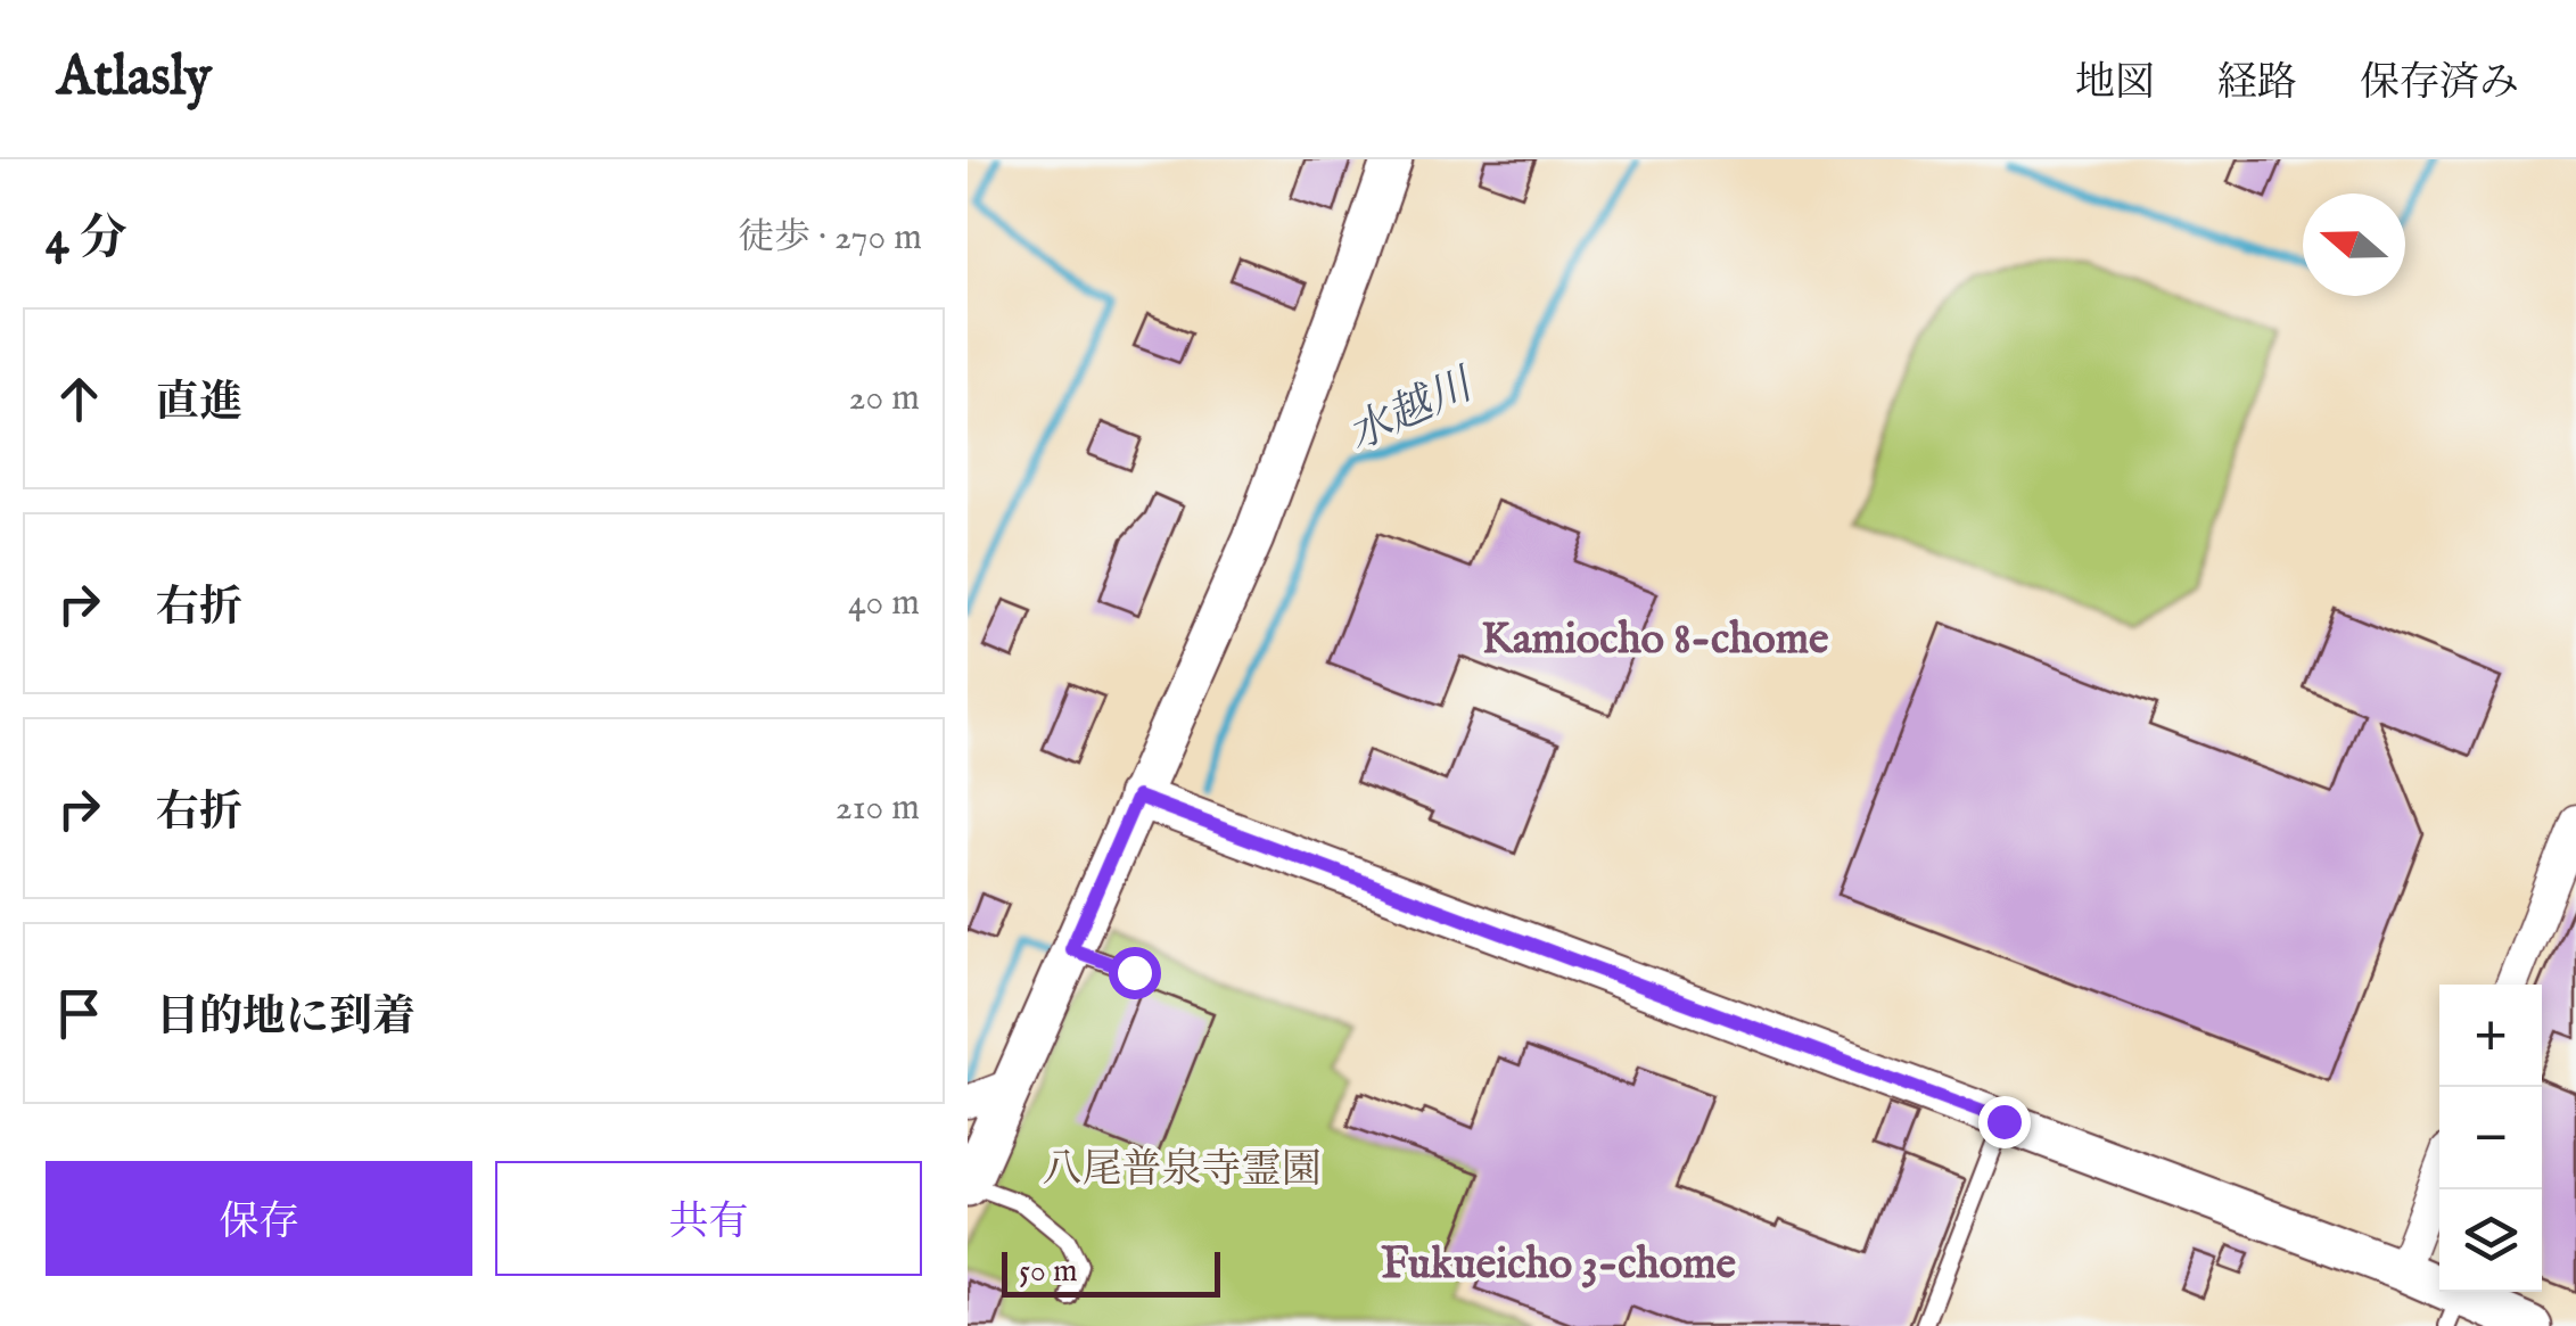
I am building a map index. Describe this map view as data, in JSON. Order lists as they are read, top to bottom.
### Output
{
  "districts": ["Kamiocho 8-chome", "Fukueicho 3-chome"],
  "water": ["水越川"],
  "parks": ["八尾普泉寺霊園"],
  "scale_bar": "50 m",
  "north": "left",
  "page": {
    "header": "Atlasly",
    "nav": ["地図", "経路", "保存済み"],
    "heading": ["4 分", "徒歩 · 270 m"],
    "list": [
      ["直進", "20 m"],
      ["右折", "40 m"],
      ["右折", "210 m"],
      "目的地に到着"
    ],
    "map_buttons": ["+", "−"],
    "buttons": ["保存", "共有"],
    "scale": "50 m"
  }
}
